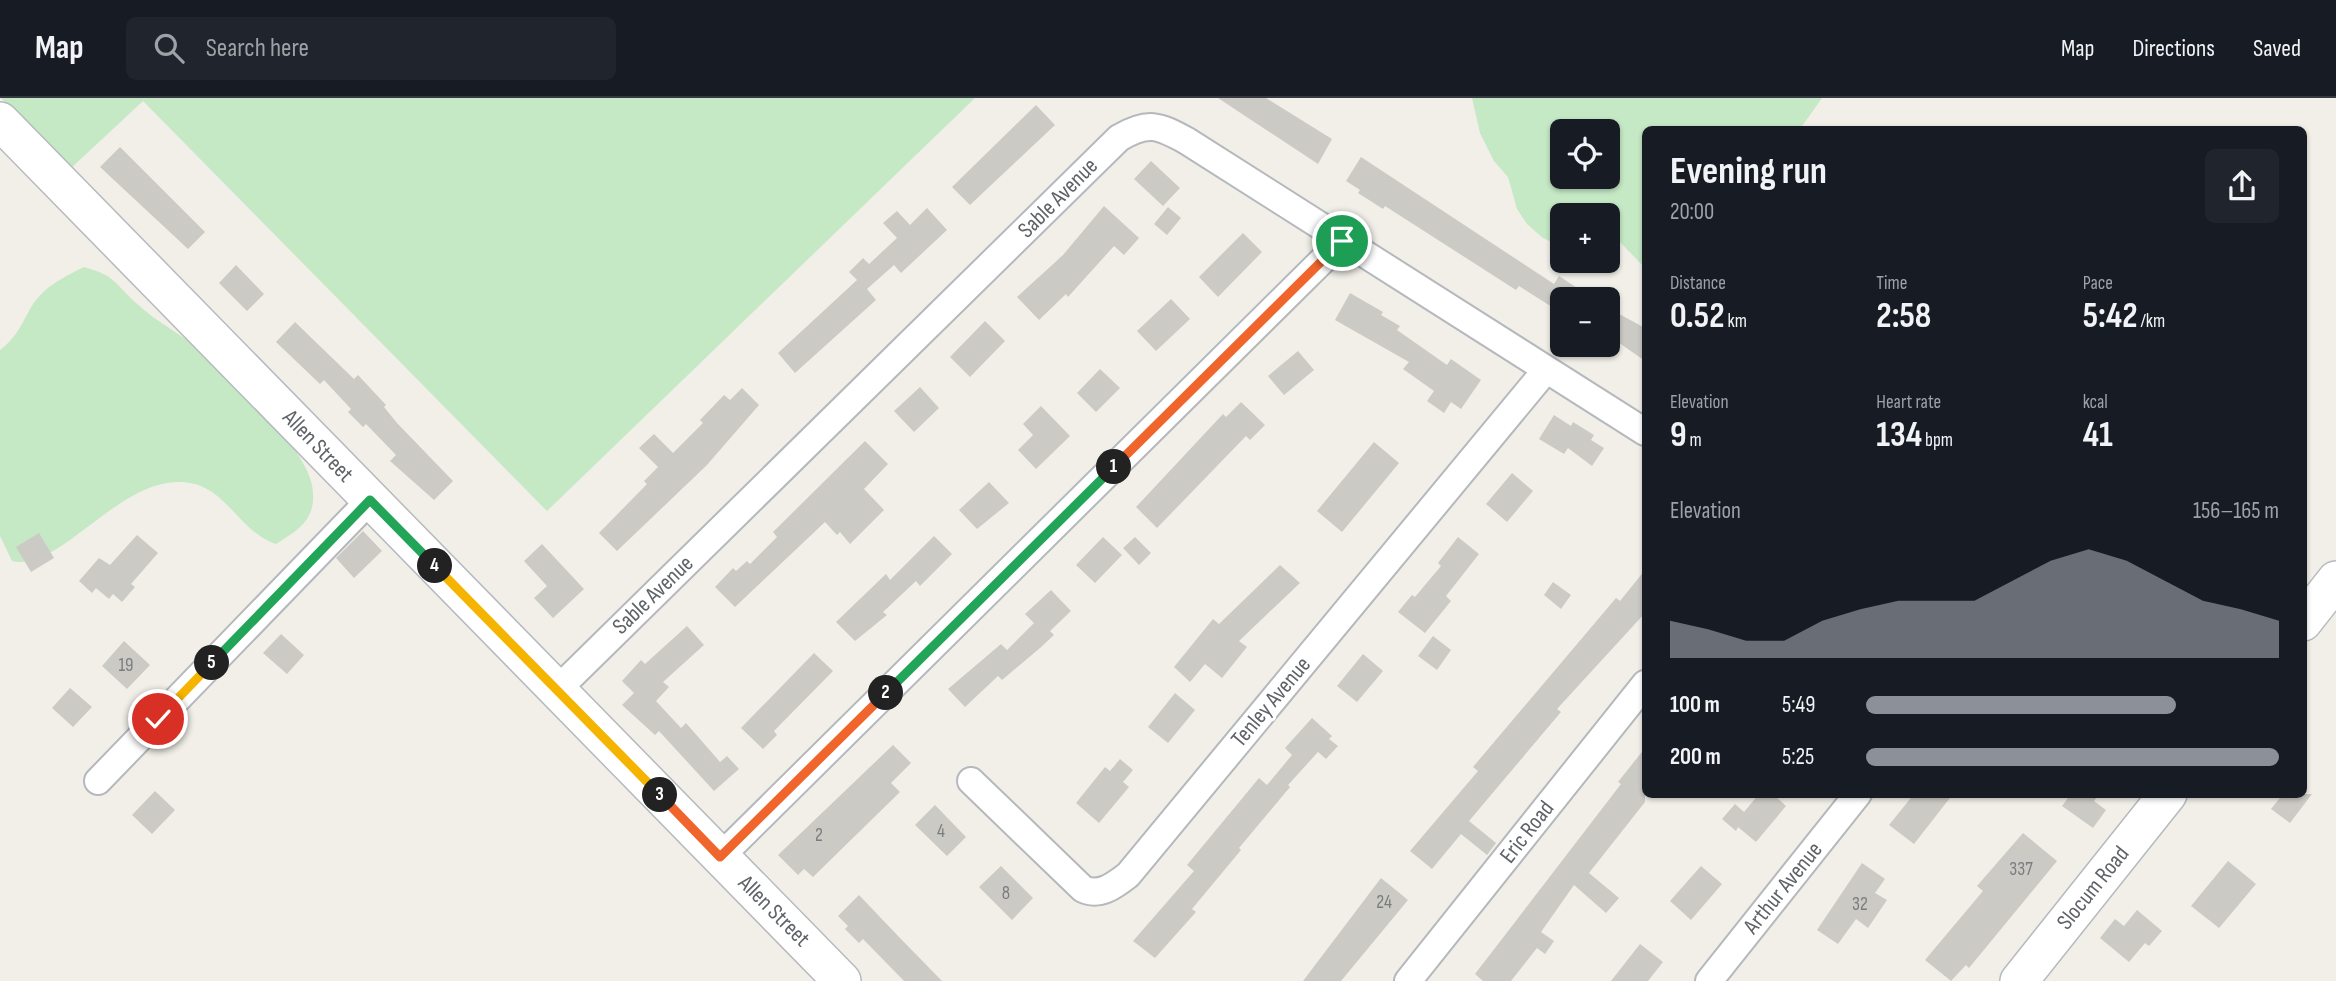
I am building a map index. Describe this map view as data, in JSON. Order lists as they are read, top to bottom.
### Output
{
  "streets": {
    "street": [
      "Sable Avenue",
      "Allen Street",
      "Tenley Avenue",
      "Eric Road",
      "Arthur Avenue",
      "Slocum Road"
    ]
  },
  "crossings": [
    ["Sable Avenue", "Allen Street"],
    ["Sable Avenue", "Tenley Avenue"]
  ],
  "house_numbers": [
    "19",
    "4",
    "2",
    "337",
    "8",
    "24",
    "32"
  ],
  "page": {
    "header": "Map",
    "search": "Search here",
    "nav": ["Map", "Directions", "Saved"],
    "map_buttons": ["+", "−"],
    "heading": ["Evening run", "20:00"],
    "stats": [
      ["Distance", "0.52 km"],
      ["Time", "2:58"],
      ["Pace", "5:42 /km"],
      ["Elevation", "9 m"],
      ["Heart rate", "134 bpm"],
      ["kcal", "41"]
    ],
    "pins": [
      "1",
      "4",
      "5",
      "2",
      "3"
    ],
    "chart": ["Elevation", "156–165 m"],
    "list": [
      {
        "name": "100 m",
        "note": "5:49"
      },
      {
        "name": "200 m",
        "note": "5:25"
      }
    ]
  }
}
